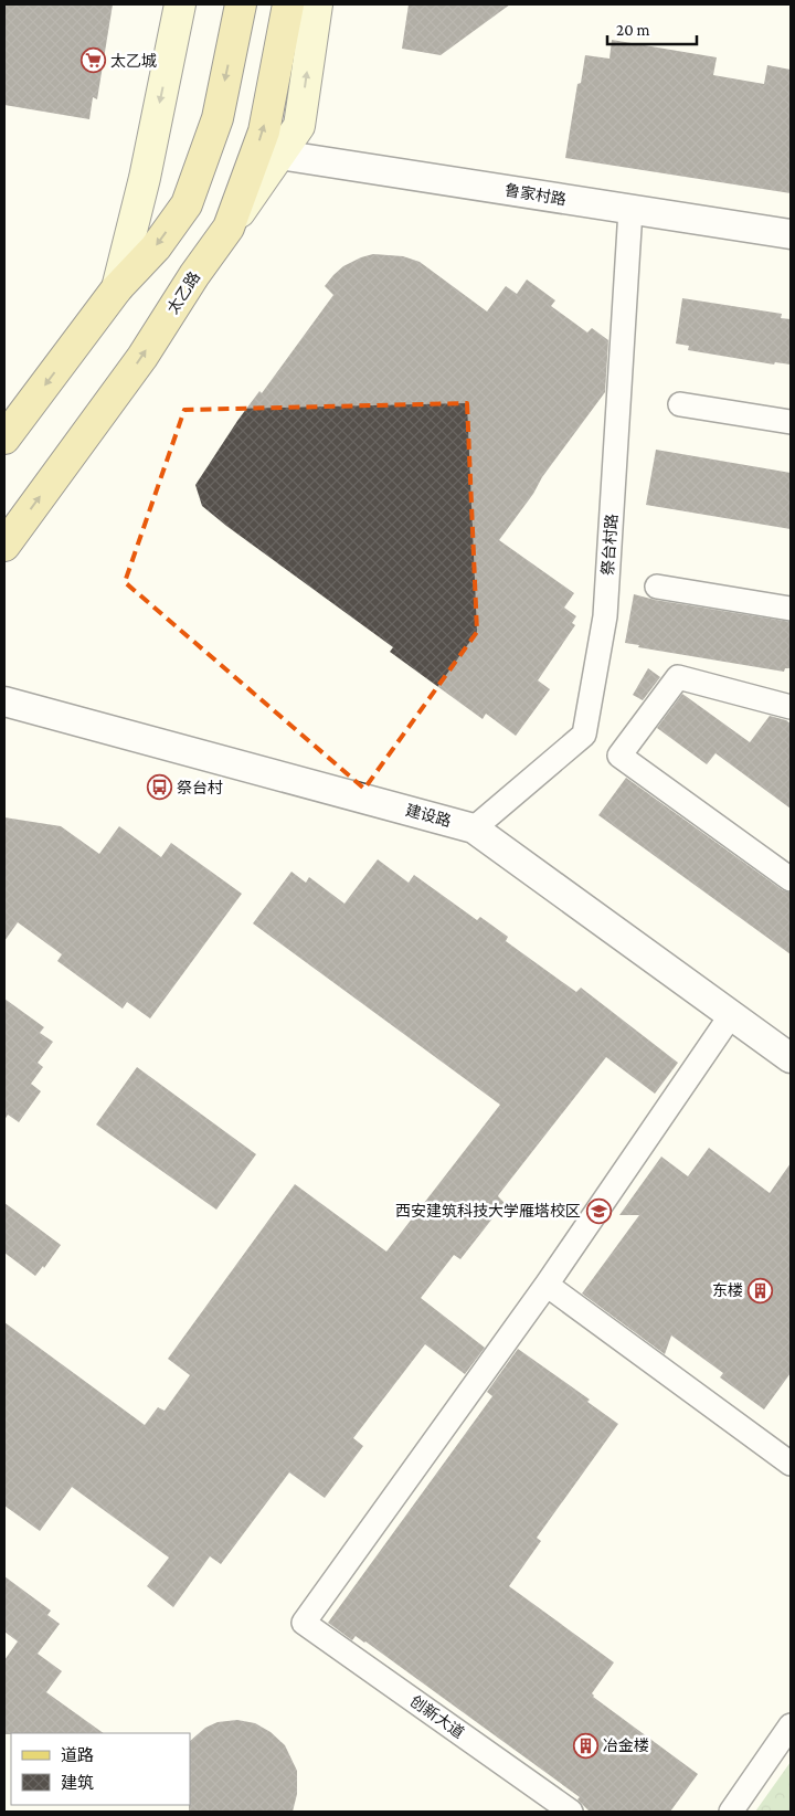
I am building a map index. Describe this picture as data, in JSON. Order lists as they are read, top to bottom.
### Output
{
  "streets": {
    "main road": ["太乙路"],
    "street": [
      "鲁家村路",
      "祭台村路",
      "建设路",
      "创新大道"
    ]
  },
  "crossings": [
    ["鲁家村路", "祭台村路"],
    ["祭台村路", "建设路"]
  ],
  "places": {
    "supermarket": ["太乙城"],
    "bus stop": ["祭台村"],
    "school or university": ["西安建筑科技大学雁塔校区"],
    "building": ["东楼", "冶金楼"]
  },
  "legend": ["道路", "建筑"],
  "scale_bar": "20 m"
}
